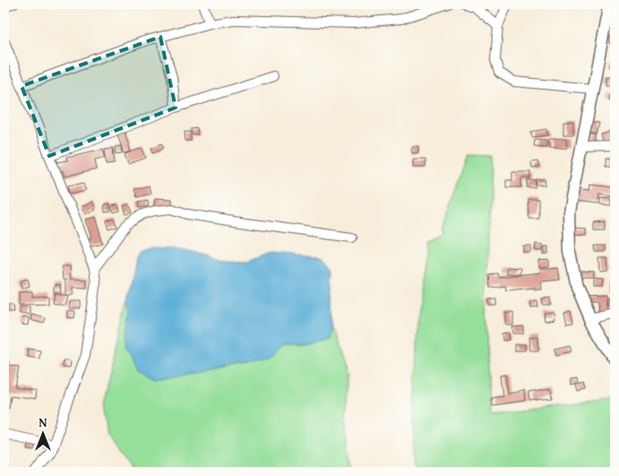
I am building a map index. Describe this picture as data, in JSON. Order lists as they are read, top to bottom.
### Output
{
  "north": "top"
}
